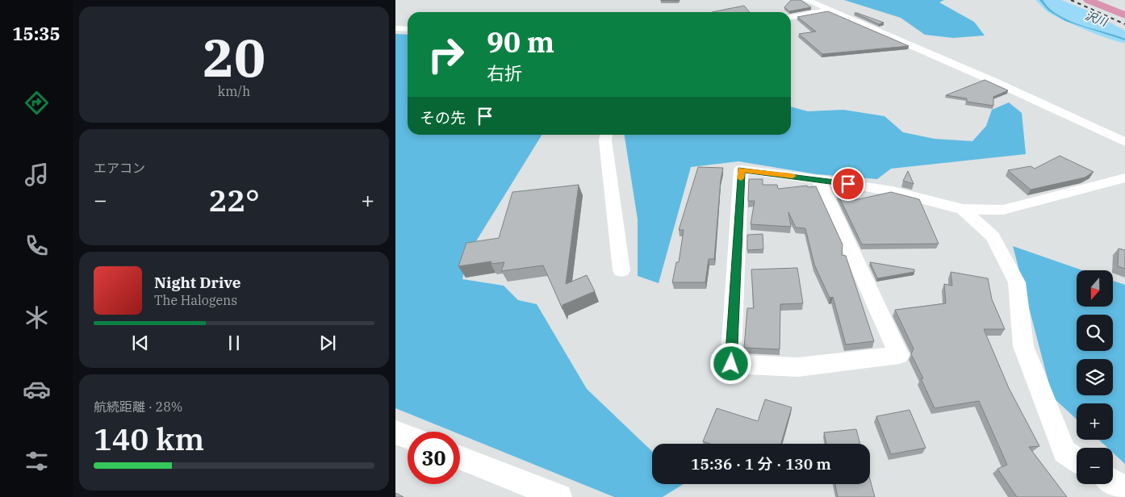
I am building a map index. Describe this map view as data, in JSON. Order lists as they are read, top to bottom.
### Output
{
  "water": ["沢川"],
  "north": "bottom",
  "page": {
    "tabs": "15:35",
    "tile": [
      ["20", "km/h"],
      "エアコン",
      ["航続距離 · 28%", "140 km"]
    ],
    "turn": ["90 m", "右折"],
    "then": "その先",
    "heat": ["−", "22°", "+"],
    "song": ["Night Drive", "The Halogens"],
    "map_buttons": ["+", "−"],
    "limit": "30",
    "trip": "15:36 · 1 分 · 130 m"
  }
}
